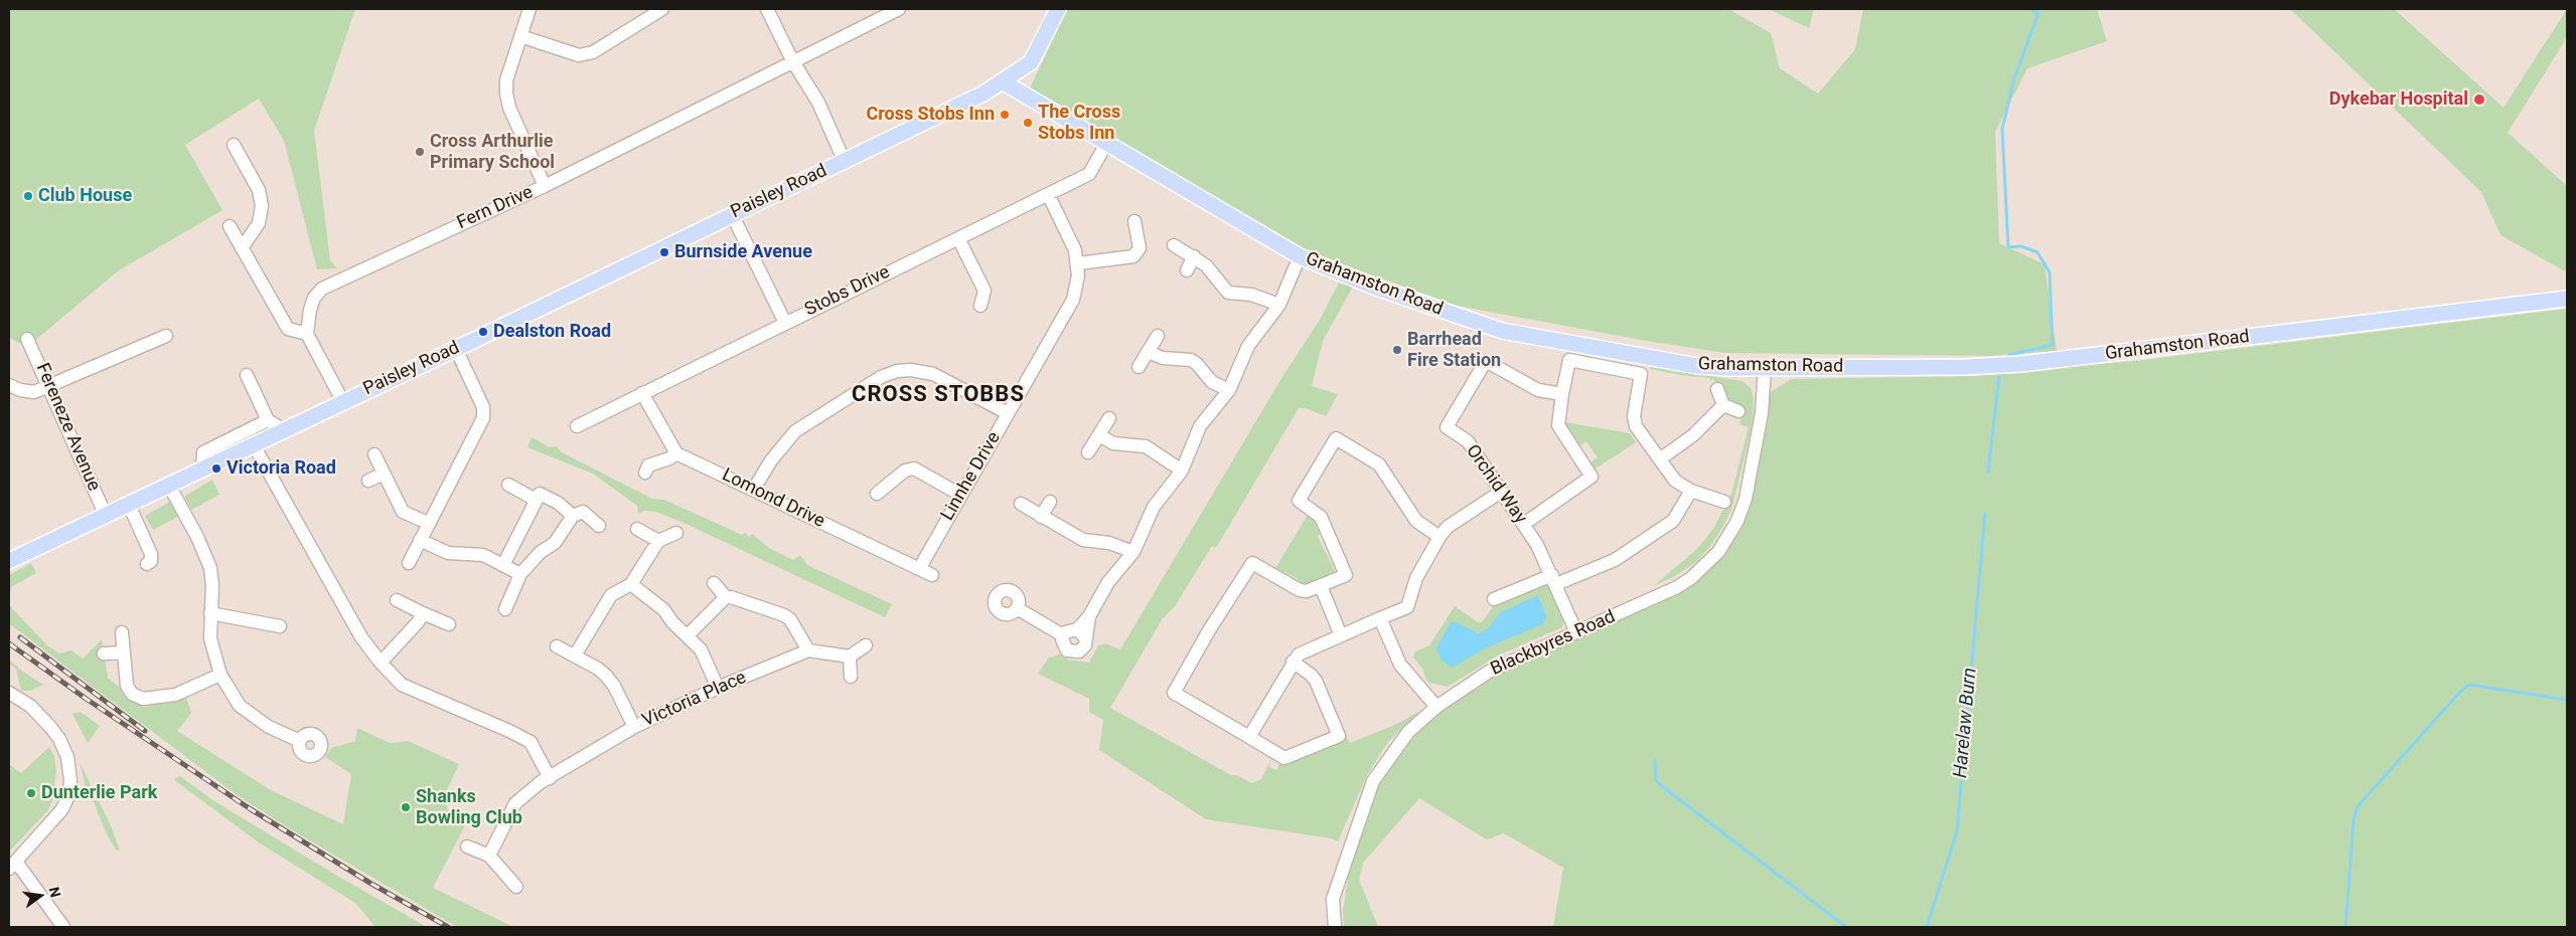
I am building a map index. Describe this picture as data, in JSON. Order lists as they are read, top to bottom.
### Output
{
  "streets": {
    "main road": ["Paisley Road", "Grahamston Road"],
    "street": [
      "Fern Drive",
      "Stobs Drive",
      "Fereneze Avenue",
      "Linnhe Drive",
      "Orchid Way",
      "Lomond Drive",
      "Blackbyres Road",
      "Victoria Place"
    ]
  },
  "crossings": [
    ["Paisley Road", "Grahamston Road"],
    ["Paisley Road", "Fereneze Avenue"],
    ["Grahamston Road", "Stobs Drive"],
    ["Grahamston Road", "Blackbyres Road"],
    ["Stobs Drive", "Linnhe Drive"],
    ["Linnhe Drive", "Lomond Drive"],
    ["Orchid Way", "Blackbyres Road"]
  ],
  "districts": ["CROSS STOBBS"],
  "water": ["Harelaw Burn"],
  "places": [
    "Dykebar Hospital",
    "Cross Stobs Inn",
    "The Cross Stobs Inn",
    "Cross Arthurlie Primary School",
    "Club House",
    "Burnside Avenue",
    "Dealston Road",
    "Barrhead Fire Station",
    "Victoria Road",
    "Dunterlie Park",
    "Shanks Bowling Club"
  ],
  "north": "right"
}
